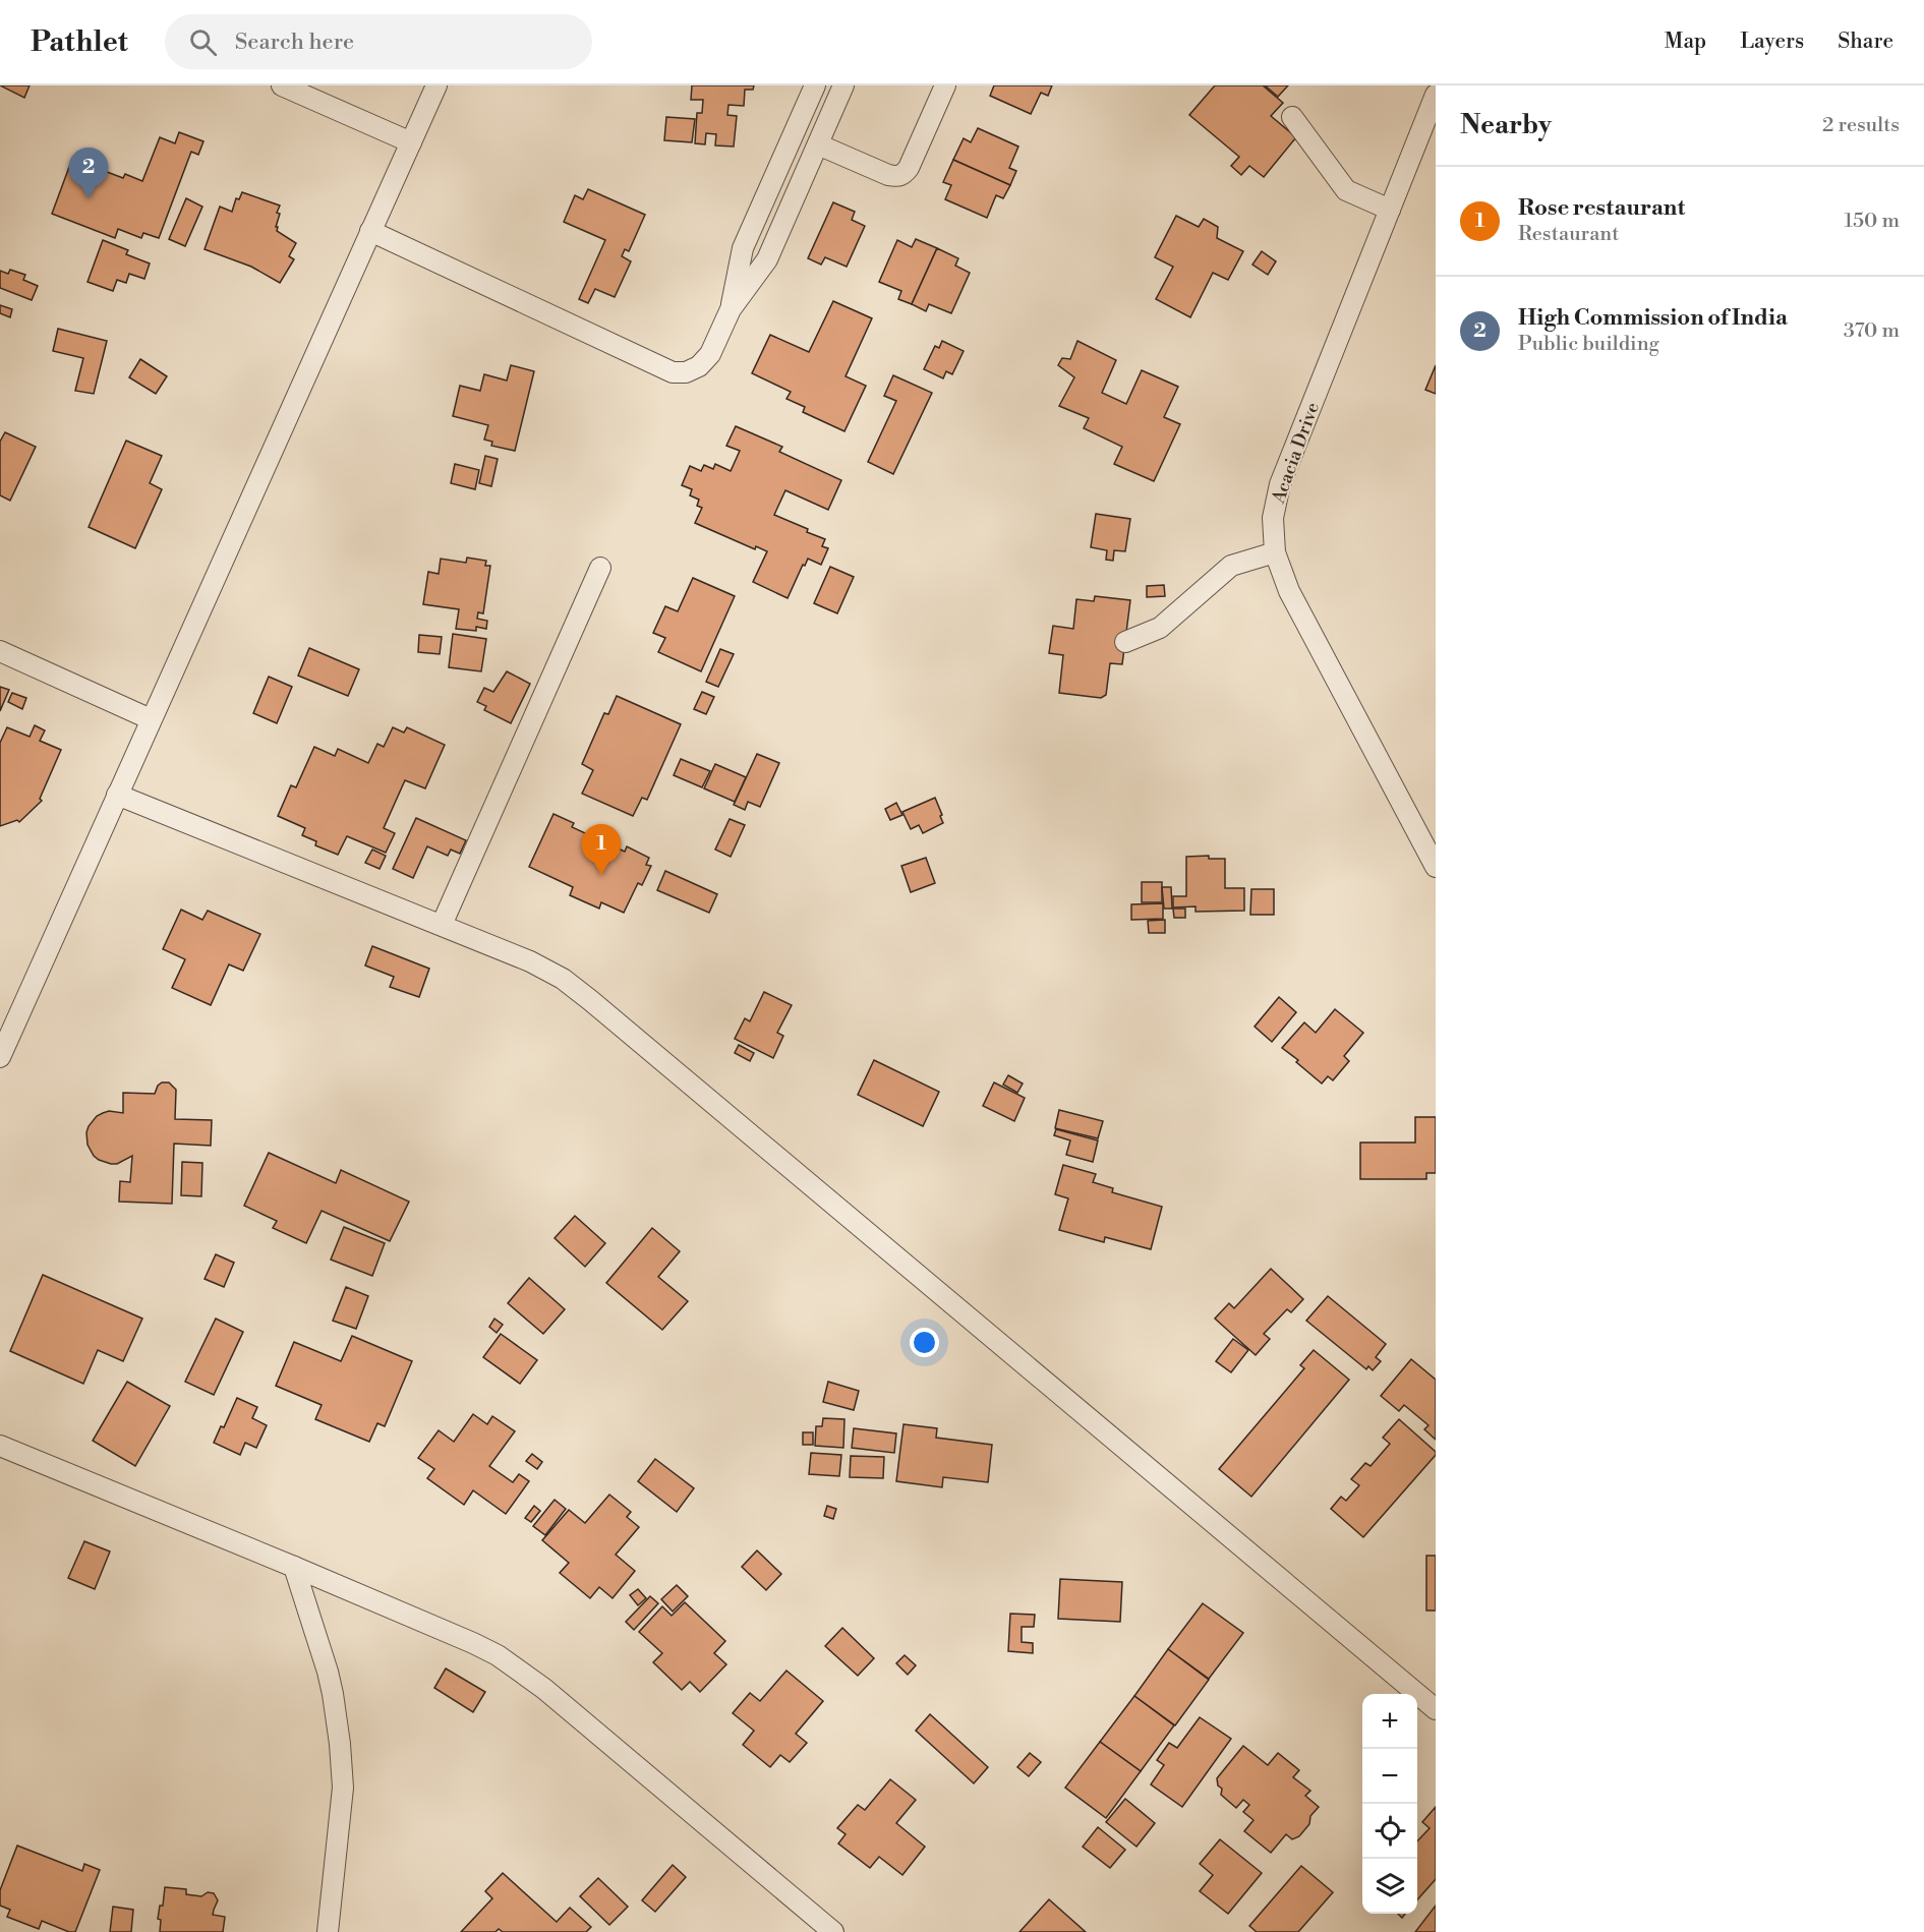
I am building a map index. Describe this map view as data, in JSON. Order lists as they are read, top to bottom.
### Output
{
  "streets": {
    "street": ["Acacia Drive"]
  },
  "page": {
    "header": "Pathlet",
    "search": "Search here",
    "nav": ["Map", "Layers", "Share"],
    "heading": ["Nearby", "2 results"],
    "pins": ["2", "1"],
    "list": [
      {
        "mark": "1",
        "name": "Rose restaurant",
        "note": "Restaurant",
        "value": "150 m"
      },
      {
        "mark": "2",
        "name": "High Commission of India",
        "note": "Public building",
        "value": "370 m"
      }
    ],
    "map_buttons": ["+", "−"]
  }
}
